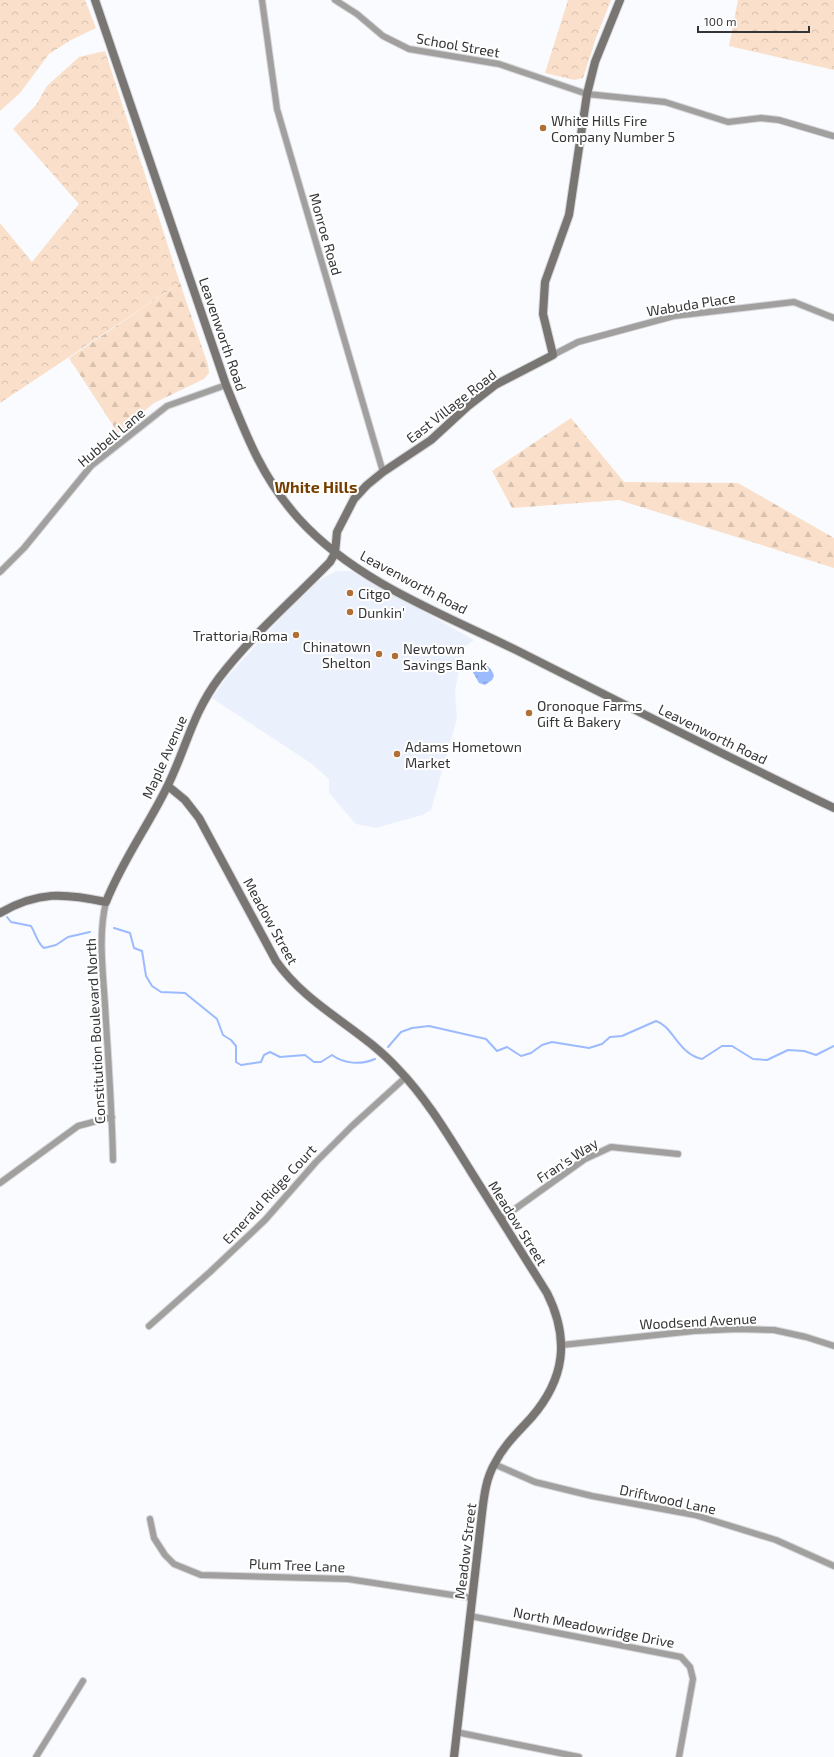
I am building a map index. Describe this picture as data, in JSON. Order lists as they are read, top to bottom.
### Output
{
  "streets": {
    "street": [
      "School Street",
      "Monroe Road",
      "Wabuda Place",
      "Leavenworth Road",
      "East Village Road",
      "Hubbell Lane",
      "Maple Avenue",
      "Meadow Street",
      "Constitution Boulevard North",
      "Fran's Way",
      "Emerald Ridge Court",
      "Woodsend Avenue",
      "Driftwood Lane",
      "Plum Tree Lane",
      "North Meadowridge Drive"
    ]
  },
  "crossings": [
    ["Monroe Road", "East Village Road"],
    ["Wabuda Place", "East Village Road"],
    ["Leavenworth Road", "East Village Road"],
    ["Leavenworth Road", "Hubbell Lane"],
    ["Leavenworth Road", "Maple Avenue"],
    ["East Village Road", "Maple Avenue"],
    ["Maple Avenue", "Meadow Street"],
    ["Maple Avenue", "Constitution Boulevard North"],
    ["Meadow Street", "Fran's Way"],
    ["Meadow Street", "Emerald Ridge Court"],
    ["Meadow Street", "Woodsend Avenue"],
    ["Meadow Street", "Driftwood Lane"],
    ["Meadow Street", "Plum Tree Lane"],
    ["Meadow Street", "North Meadowridge Drive"]
  ],
  "districts": ["White Hills"],
  "places": [
    "White Hills Fire Company Number 5",
    "Citgo",
    "Dunkin'",
    "Trattoria Roma",
    "Chinatown Shelton",
    "Newtown Savings Bank",
    "Oronoque Farms Gift & Bakery",
    "Adams Hometown Market"
  ],
  "scale_bar": "100 m"
}
